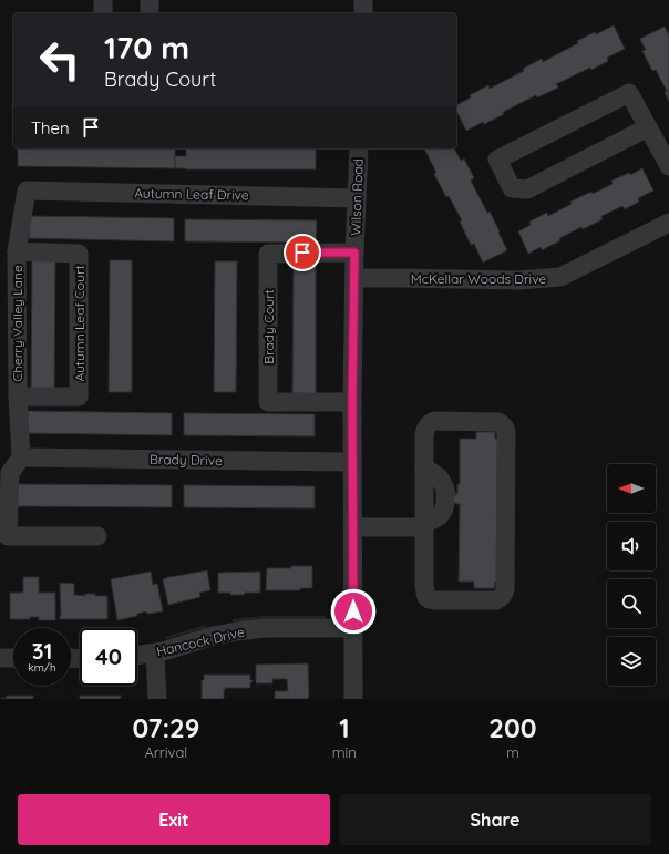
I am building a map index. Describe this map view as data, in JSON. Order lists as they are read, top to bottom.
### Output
{
  "streets": {
    "street": [
      "Autumn Leaf Drive",
      "Wilson Road",
      "McKellar Woods Drive",
      "Cherry Valley Lane",
      "Autumn Leaf Court",
      "Brady Court",
      "Brady Drive",
      "Hancock Drive"
    ]
  },
  "crossings": [
    ["Autumn Leaf Drive", "Wilson Road"],
    ["Autumn Leaf Drive", "Cherry Valley Lane"],
    ["Wilson Road", "McKellar Woods Drive"],
    ["Wilson Road", "Brady Court"],
    ["Wilson Road", "Brady Drive"],
    ["Wilson Road", "Hancock Drive"],
    ["Cherry Valley Lane", "Autumn Leaf Court"],
    ["Cherry Valley Lane", "Brady Drive"]
  ],
  "north": "left",
  "page": {
    "turn": ["170 m", "Brady Court"],
    "then": "Then",
    "speed": "31 km/h",
    "limit": "40",
    "eta": [
      "07:29",
      "Arrival",
      "1",
      "min",
      "200",
      "m"
    ],
    "buttons": ["Exit", "Share"]
  }
}
